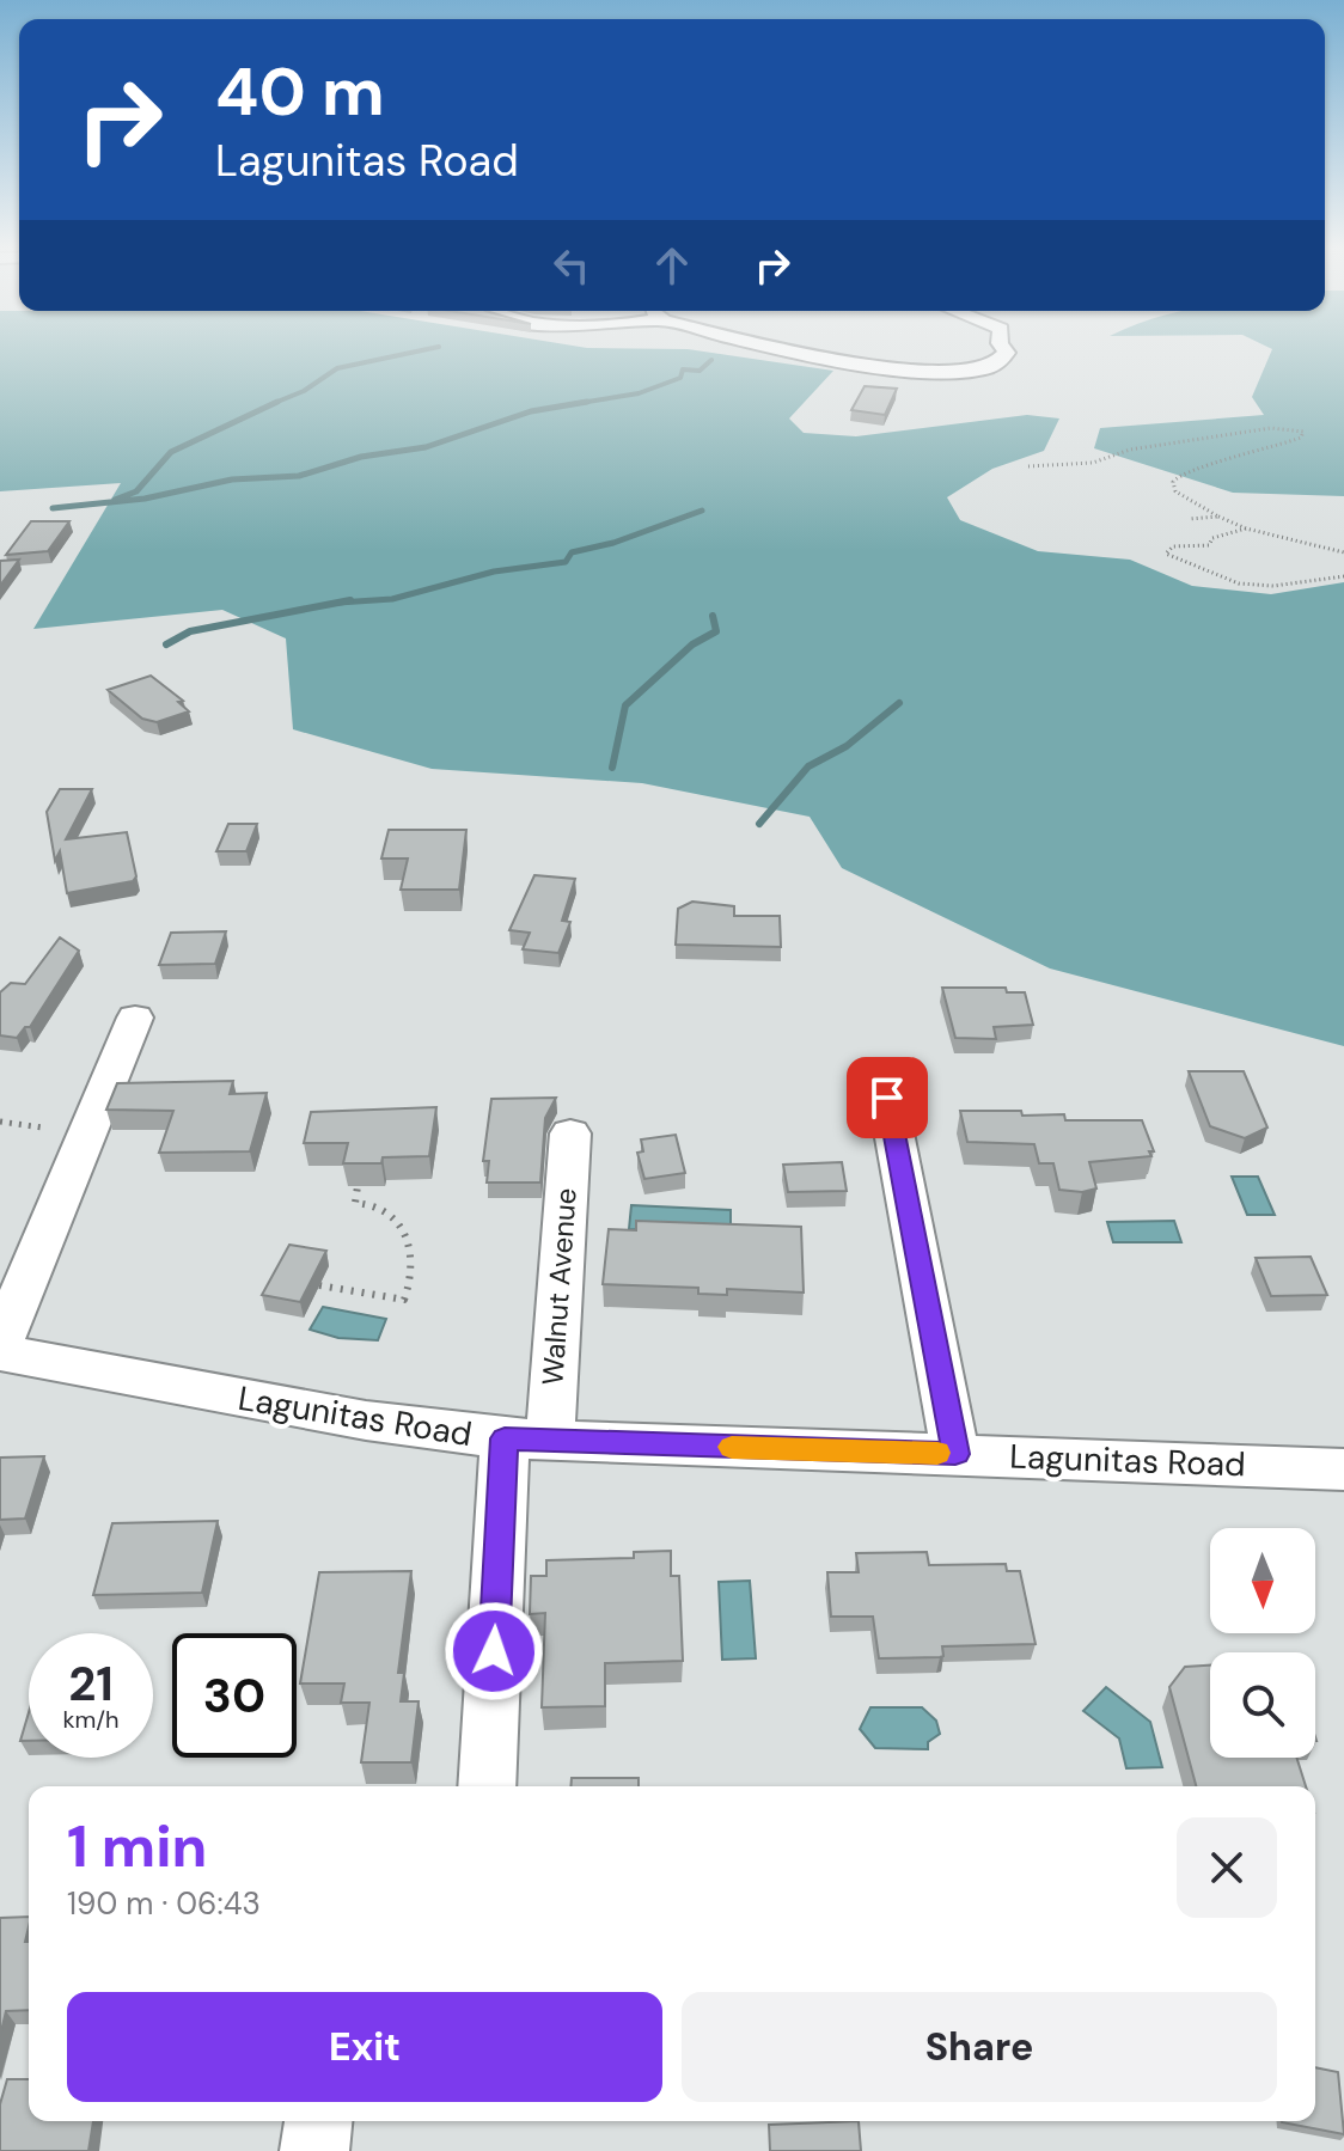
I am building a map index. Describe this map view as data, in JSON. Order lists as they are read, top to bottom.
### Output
{
  "streets": {
    "street": ["Walnut Avenue", "Lagunitas Road"]
  },
  "crossings": [
    ["Walnut Avenue", "Lagunitas Road"]
  ],
  "north": "bottom",
  "page": {
    "turn": ["40 m", "Lagunitas Road"],
    "speed": "21 km/h",
    "limit": "30",
    "heading": ["1 min", "190 m · 06:43"],
    "buttons": ["Exit", "Share"]
  }
}
